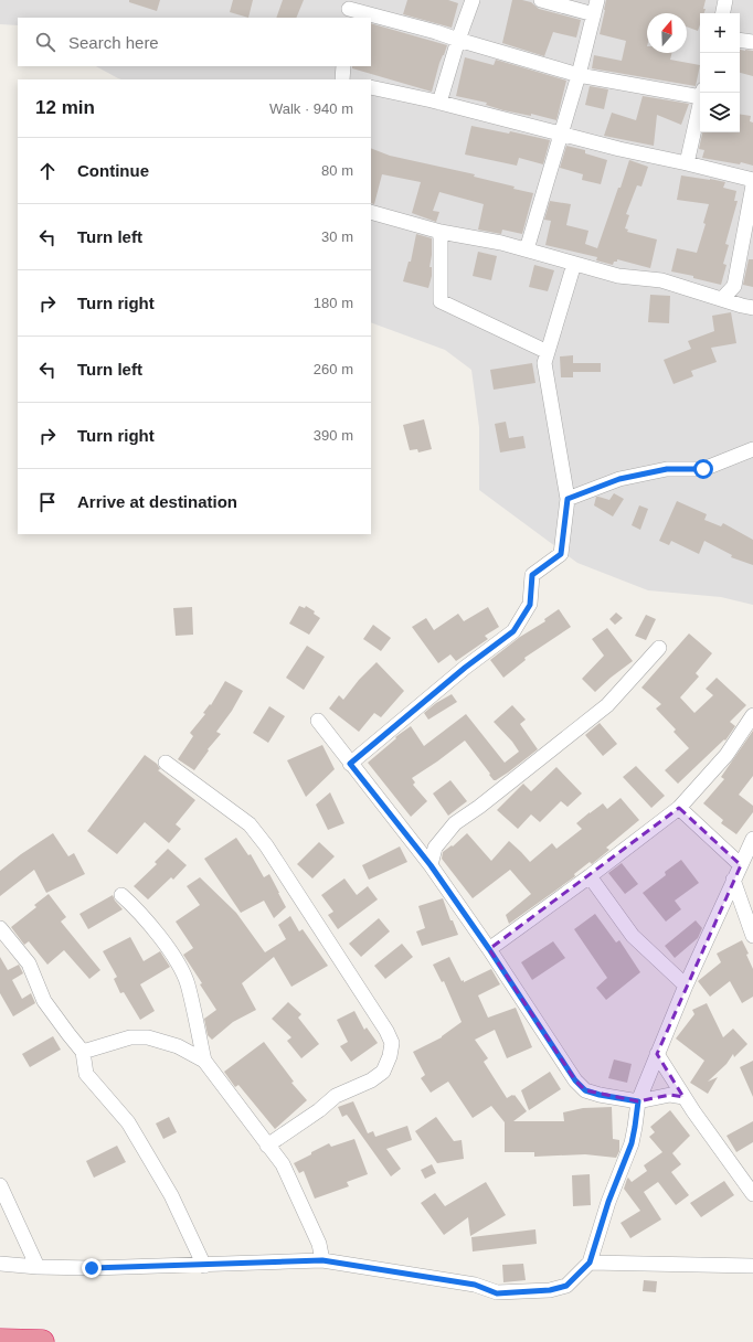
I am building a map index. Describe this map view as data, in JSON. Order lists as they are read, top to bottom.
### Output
{
  "north": "top",
  "page": {
    "map_buttons": ["+", "−"],
    "search": "Search here",
    "heading": ["12 min", "Walk · 940 m"],
    "list": [
      ["Continue", "80 m"],
      ["Turn left", "30 m"],
      ["Turn right", "180 m"],
      ["Turn left", "260 m"],
      ["Turn right", "390 m"],
      "Arrive at destination"
    ]
  }
}
